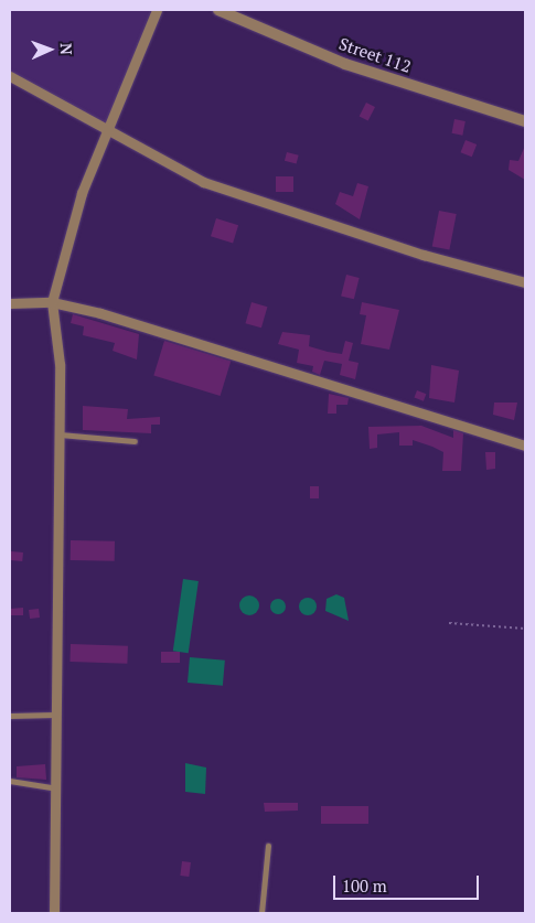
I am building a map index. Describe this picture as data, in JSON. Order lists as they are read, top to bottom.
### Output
{
  "streets": {
    "street": ["Street 112"]
  },
  "scale_bar": "100 m",
  "north": "right"
}
